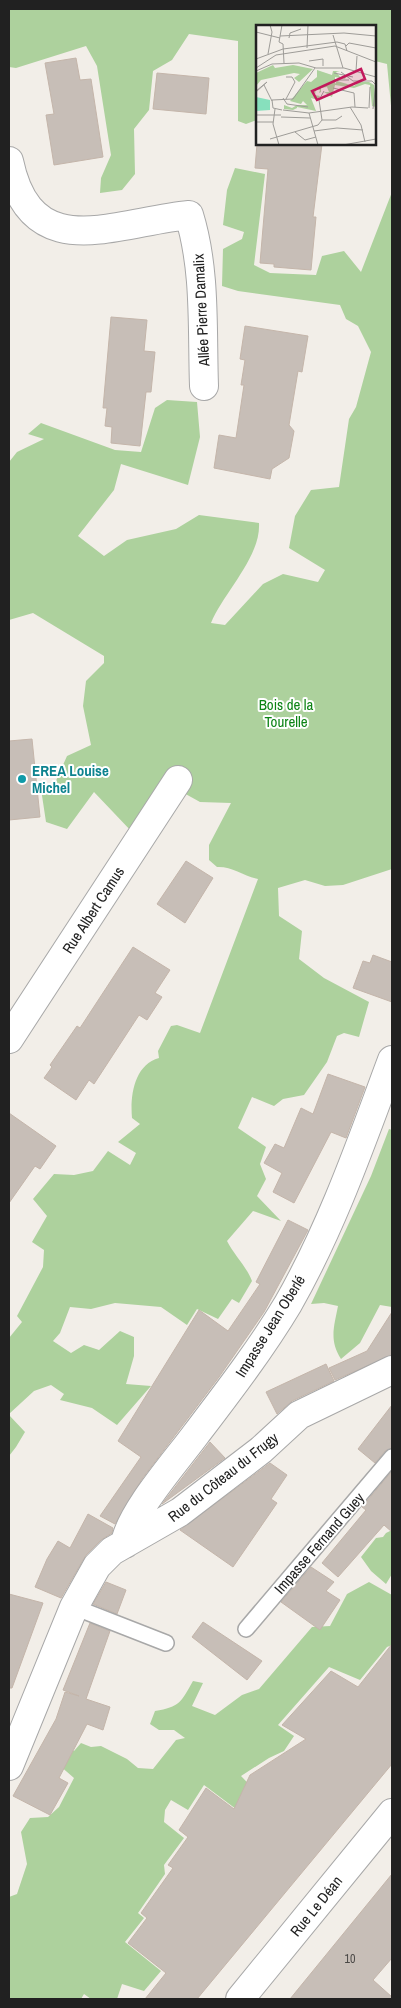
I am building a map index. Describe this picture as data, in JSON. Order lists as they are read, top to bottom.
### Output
{
  "streets": {
    "street": [
      "Allée Pierre Damalix",
      "Rue Albert Camus",
      "Impasse Jean Oberlé",
      "Rue du Côteau du Frugy",
      "Rue Le Déan"
    ],
    "lane": ["Impasse Fernand Guey"]
  },
  "crossings": [
    ["Impasse Jean Oberlé", "Rue du Côteau du Frugy"]
  ],
  "parks": ["Bois de la Tourelle"],
  "places": ["EREA Louise Michel"],
  "house_numbers": ["10"]
}
